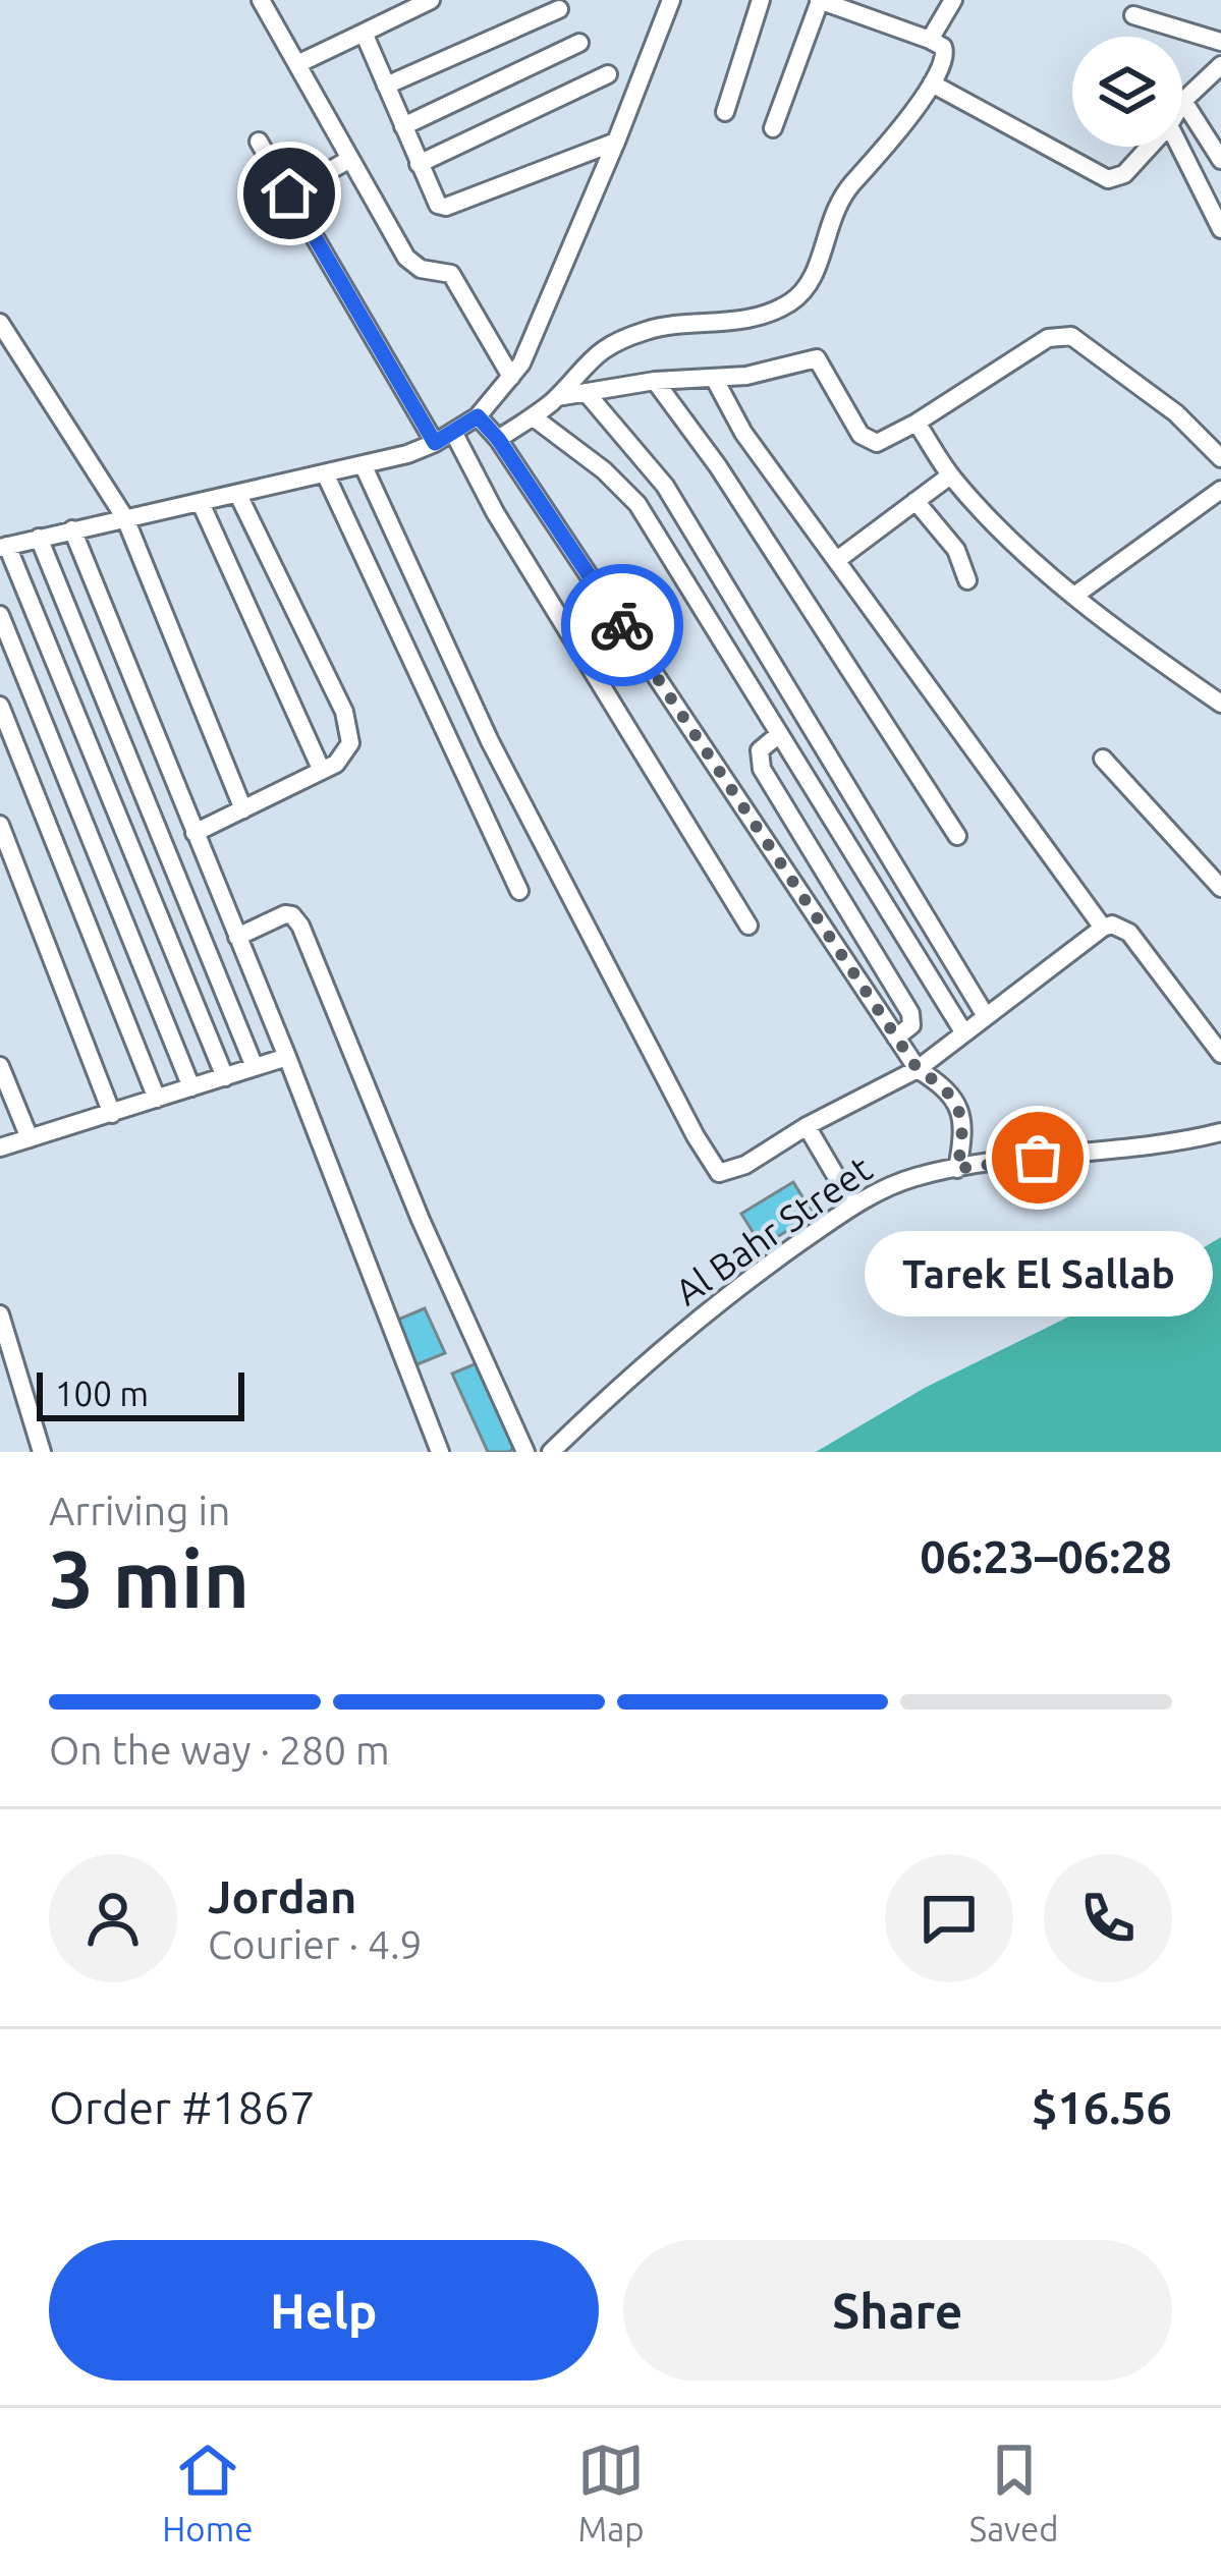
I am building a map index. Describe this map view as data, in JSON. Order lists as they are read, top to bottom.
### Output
{
  "streets": {
    "street": ["Al Bahr Street"]
  },
  "places": ["Tarek El Sallab"],
  "scale_bar": "100 m",
  "page": {
    "bubble": "Tarek El Sallab",
    "scale": "100 m",
    "heading": ["3 min", "Arriving in", "06:23–06:28"],
    "panel": [
      "Jordan",
      "Courier · 4.9",
      "Order #1867",
      "$16.56"
    ],
    "bar": "On the way · 280 m",
    "buttons": ["Help", "Share"],
    "tabs": ["Home", "Map", "Saved"]
  }
}
